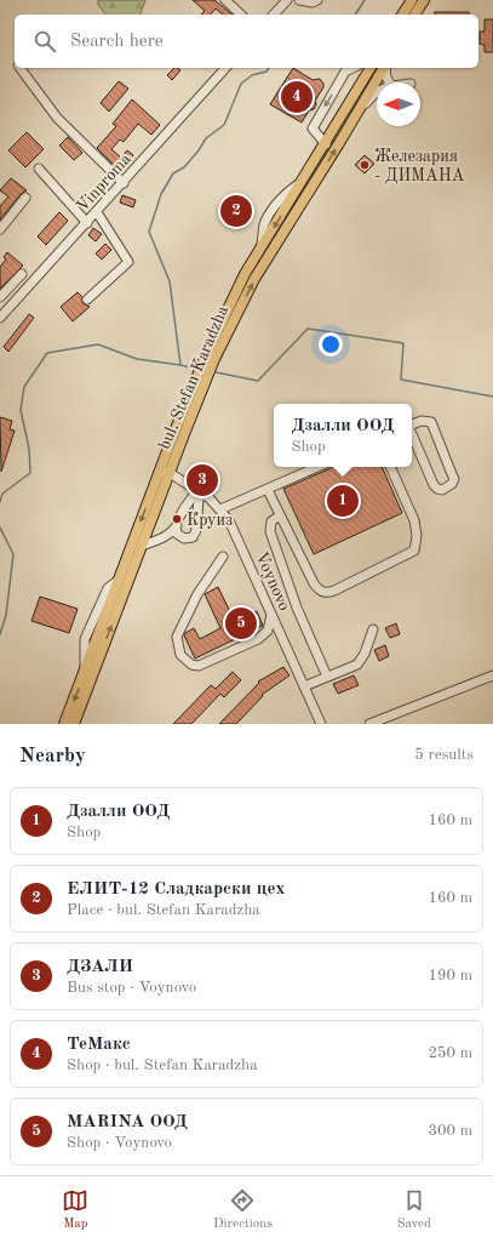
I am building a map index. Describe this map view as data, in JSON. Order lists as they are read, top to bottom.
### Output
{
  "streets": {
    "main road": ["bul. Stefan Karadzha"],
    "street": ["Vinproma", "Voynovo"]
  },
  "crossings": [
    ["bul. Stefan Karadzha", "Voynovo"]
  ],
  "places": ["Железария - ДИМАНА", "Круиз"],
  "north": "left",
  "page": {
    "search": "Search here",
    "pins": [
      "4",
      "2",
      "3",
      "1",
      "5"
    ],
    "popup": ["Дзалли ООД", "Shop"],
    "heading": ["Nearby", "5 results"],
    "list": [
      {
        "mark": "1",
        "name": "Дзалли ООД",
        "note": "Shop",
        "value": "160 m"
      },
      {
        "mark": "2",
        "name": "ЕЛИТ-12 Сладкарски цех",
        "note": "Place · bul. Stefan Karadzha",
        "value": "160 m"
      },
      {
        "mark": "3",
        "name": "ДЗАЛИ",
        "note": "Bus stop · Voynovo",
        "value": "190 m"
      },
      {
        "mark": "4",
        "name": "ТеМакс",
        "note": "Shop · bul. Stefan Karadzha",
        "value": "250 m"
      },
      {
        "mark": "5",
        "name": "MARINA ООД",
        "note": "Shop · Voynovo",
        "value": "300 m"
      }
    ],
    "nav": ["Map", "Directions", "Saved"]
  }
}
